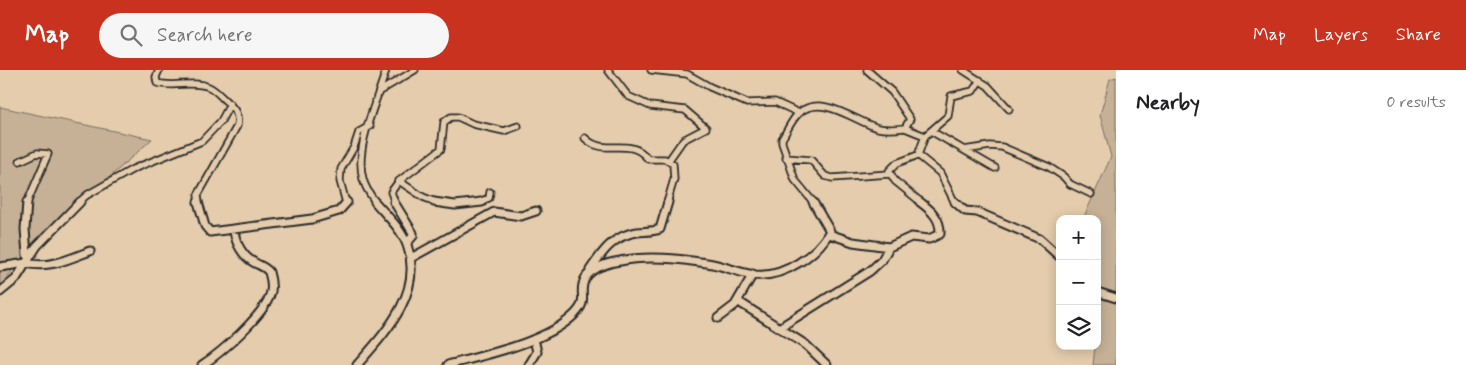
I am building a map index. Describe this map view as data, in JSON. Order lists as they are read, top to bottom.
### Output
{
  "page": {
    "header": "Map",
    "search": "Search here",
    "nav": ["Map", "Layers", "Share"],
    "heading": ["Nearby", "0 results"],
    "map_buttons": ["+", "−"]
  }
}
